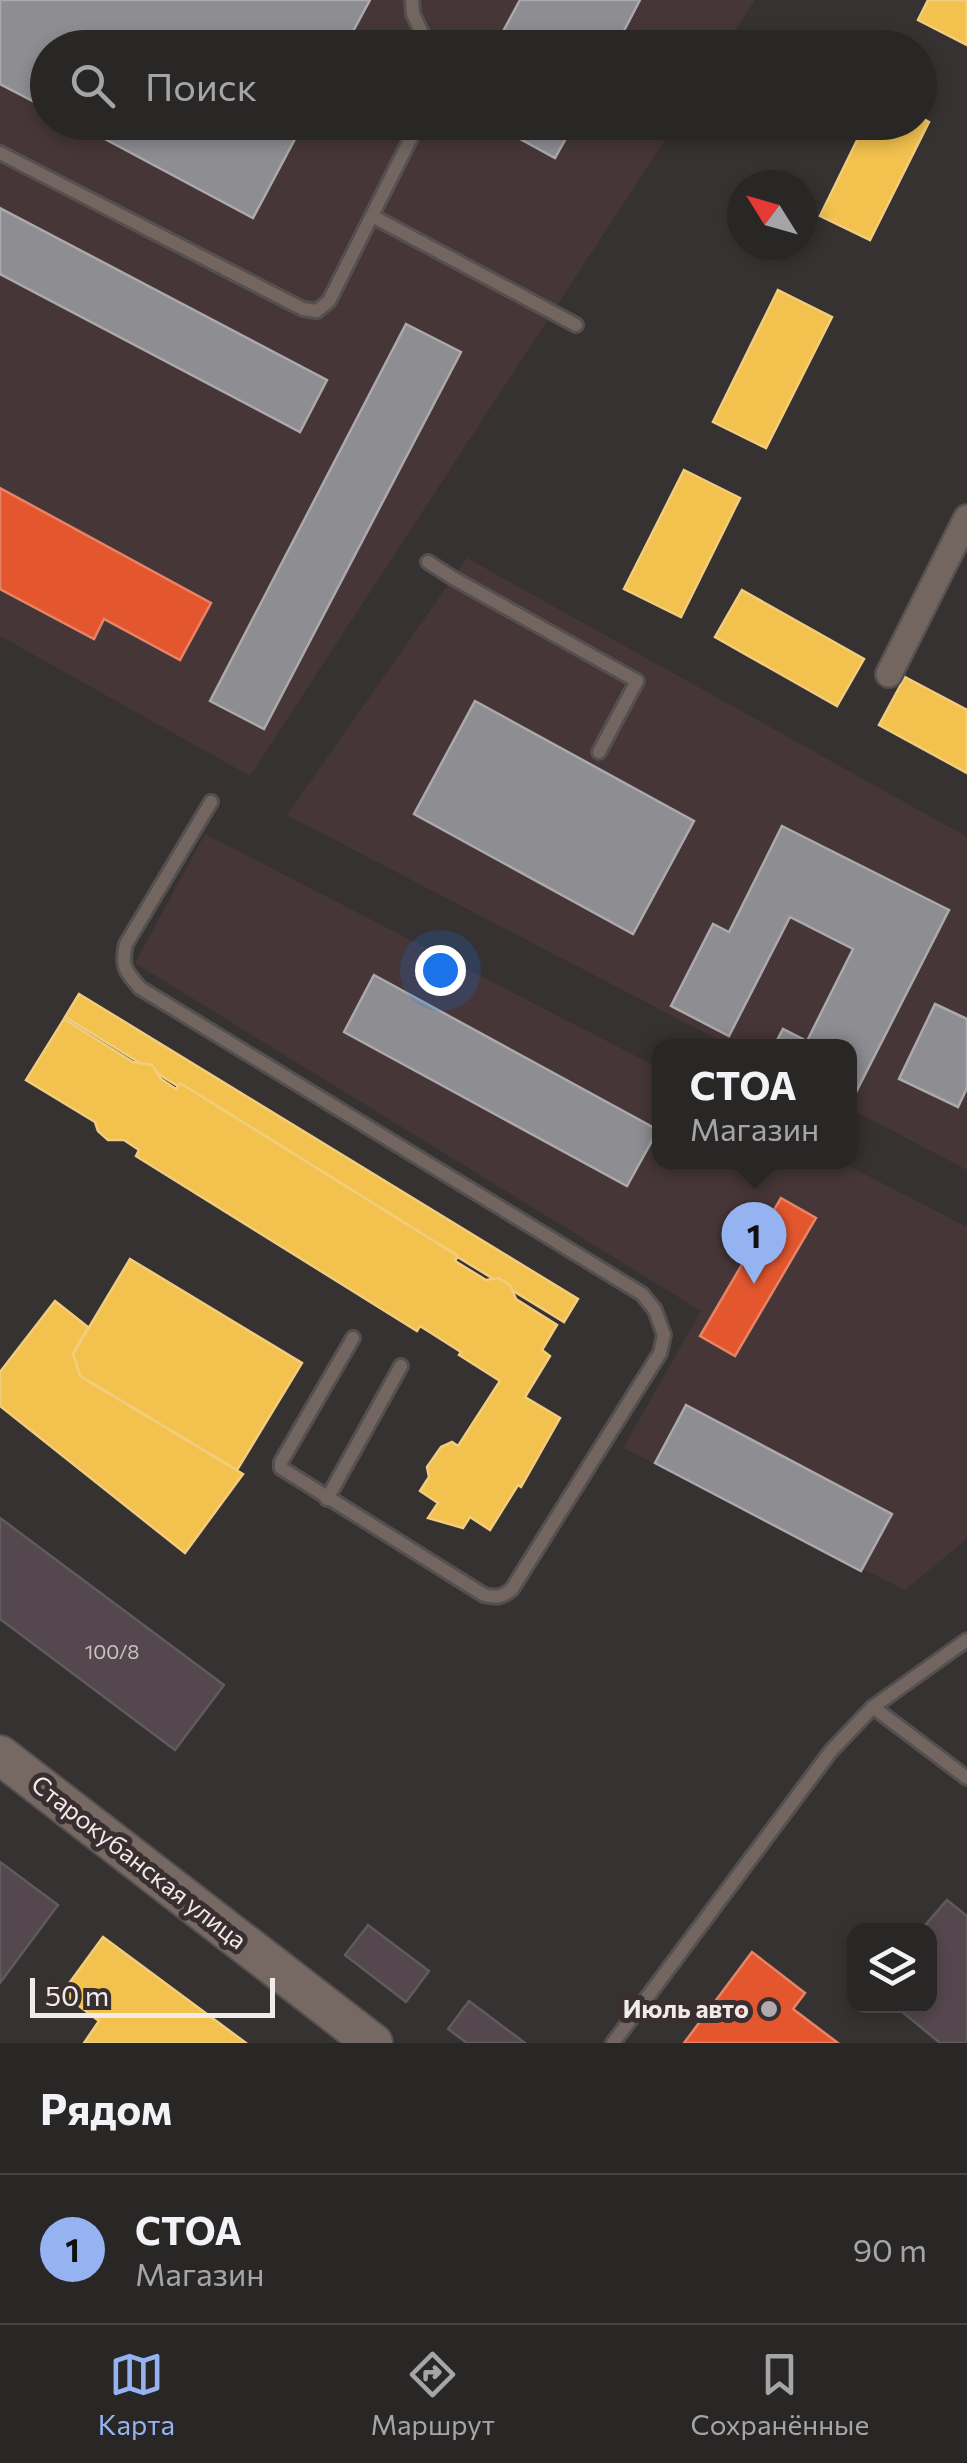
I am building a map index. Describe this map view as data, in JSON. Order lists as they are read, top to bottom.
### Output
{
  "streets": {
    "street": ["Старокубанская улица"]
  },
  "places": ["Июль авто"],
  "house_numbers": ["100/8"],
  "scale_bar": "50 m",
  "north": "top left",
  "page": {
    "search": "Поиск",
    "popup": ["СТОА", "Магазин"],
    "pins": "1",
    "scale": "50 m",
    "heading": "Рядом",
    "list": [
      {
        "mark": "1",
        "name": "СТОА",
        "note": "Магазин",
        "value": "90 m"
      }
    ],
    "nav": ["Карта", "Маршрут", "Сохранённые"]
  }
}
